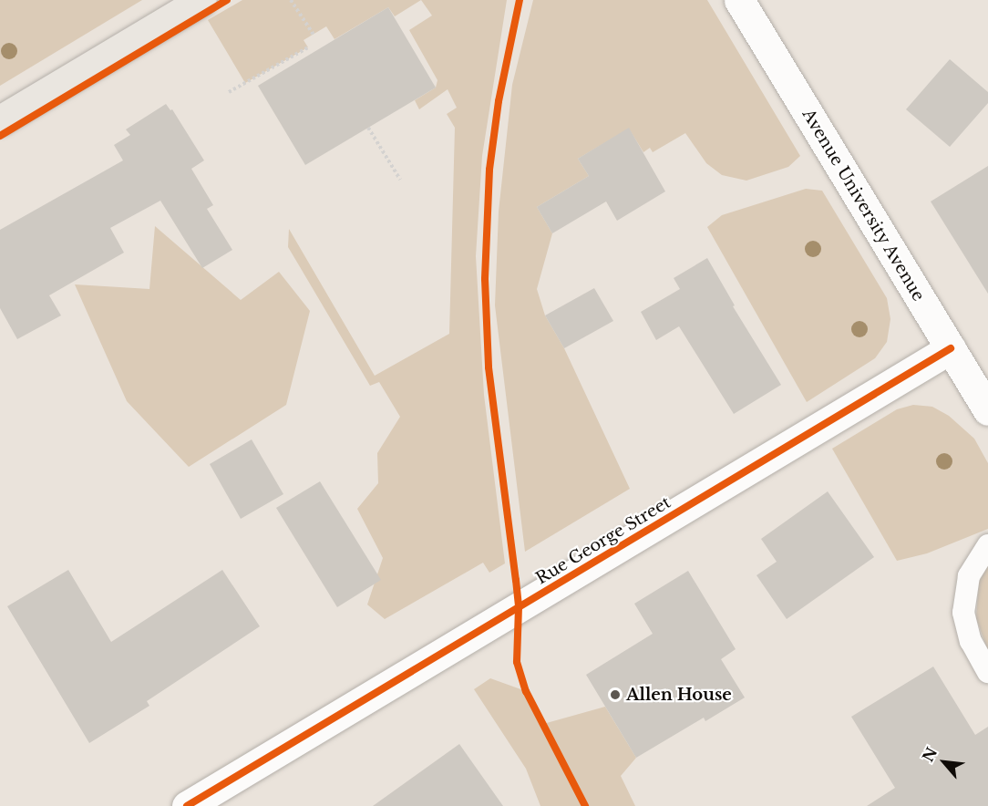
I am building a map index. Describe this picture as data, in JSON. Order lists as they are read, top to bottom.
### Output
{
  "streets": {
    "street": ["Avenue University Avenue", "Rue George Street"]
  },
  "crossings": [
    ["Avenue University Avenue", "Rue George Street"]
  ],
  "places": ["Allen House"],
  "north": "top left"
}
